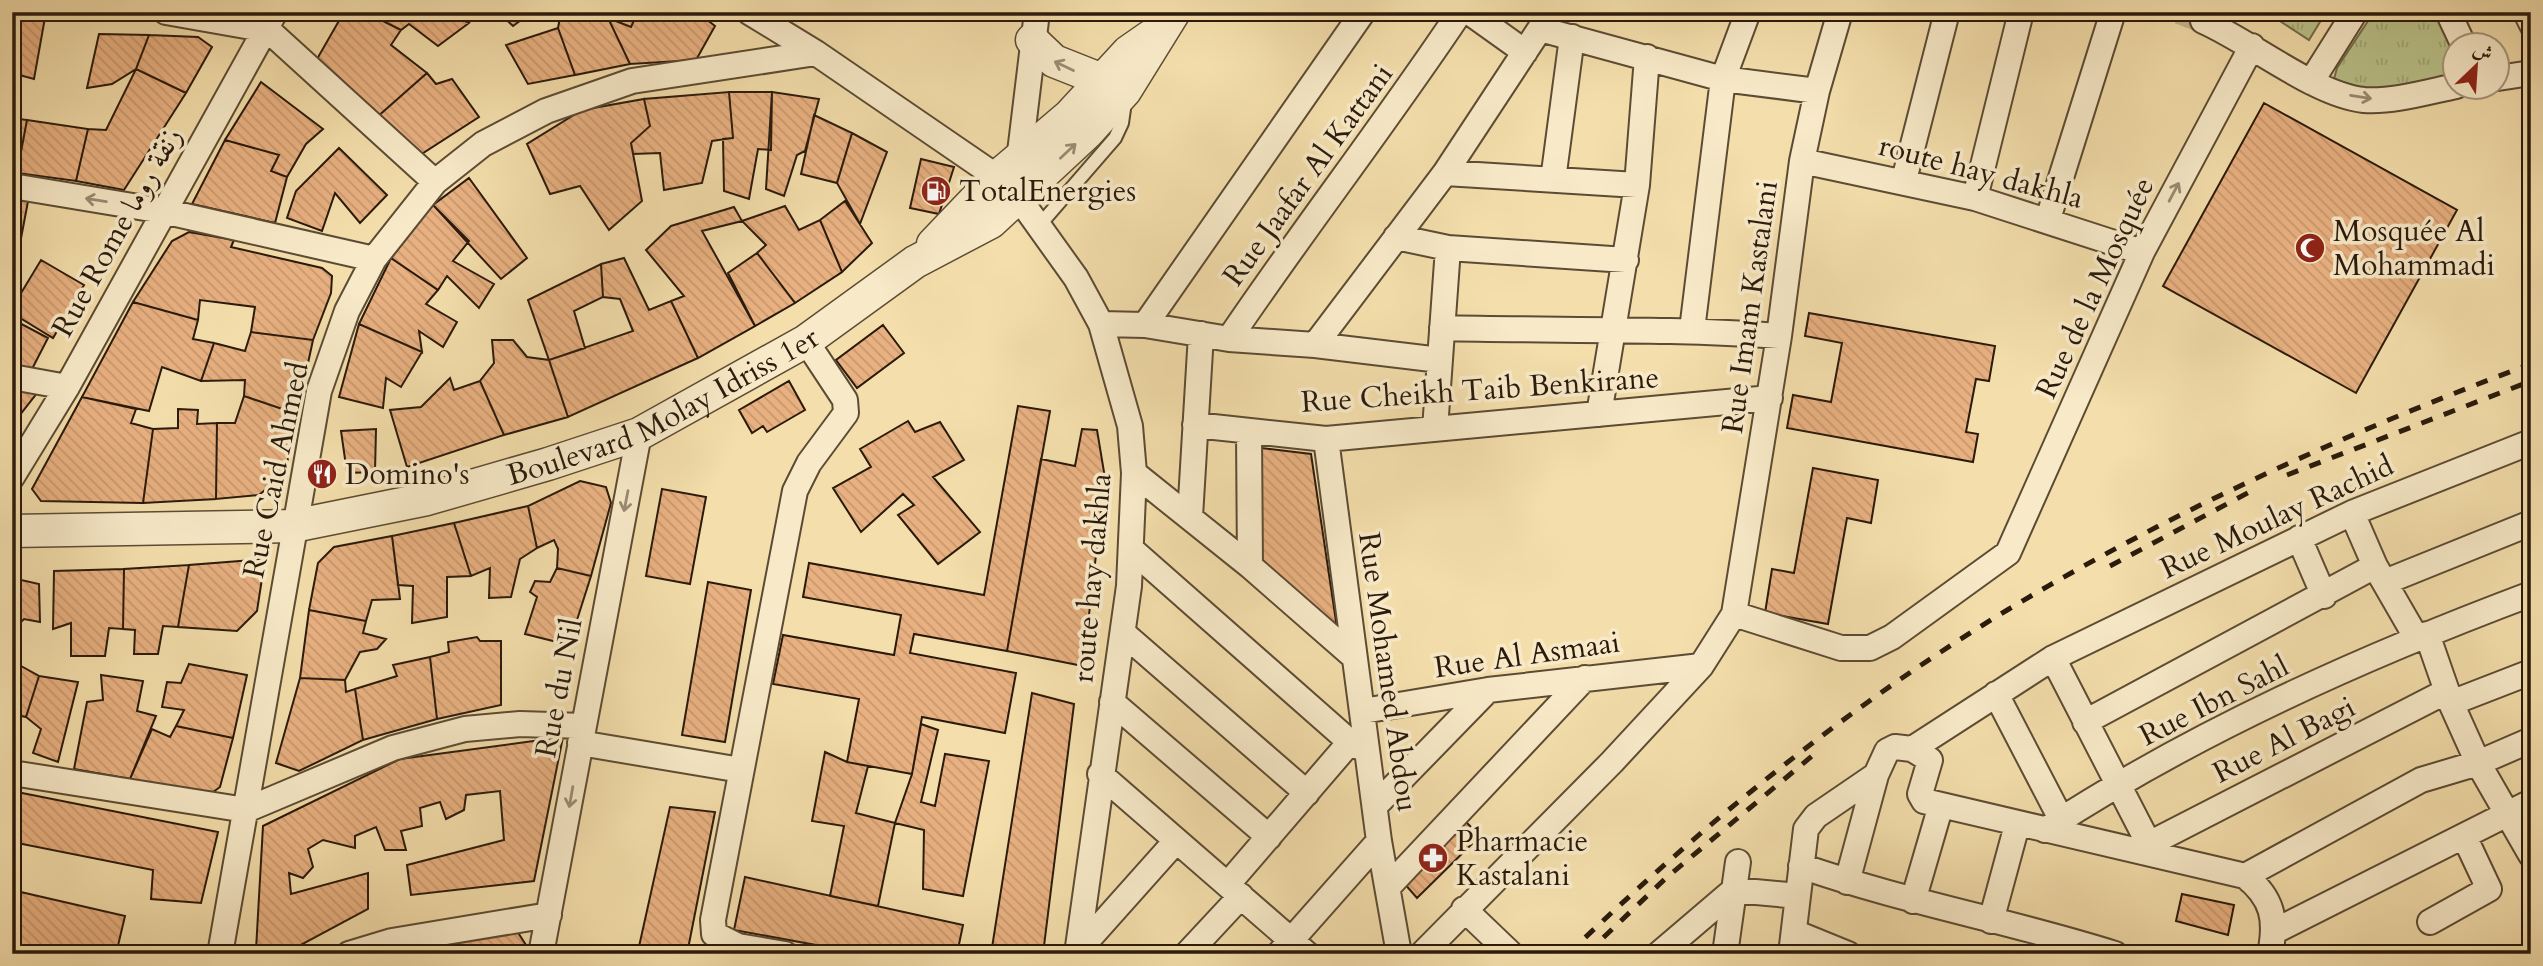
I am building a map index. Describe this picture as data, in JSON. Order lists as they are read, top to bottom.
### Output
{
  "streets": {
    "street": [
      "route hay dakhla",
      "Rue Jaafar Al Kattani",
      "Rue Rome زنقة روما",
      "Rue de la Mosquée",
      "Rue Imam Kastalani",
      "Rue Cheikh Taib Benkirane",
      "Boulevard Molay Idriss 1er",
      "Rue Caid Ahmed",
      "Rue Moulay Rachid",
      "Rue Al Asmaai",
      "Rue Mohamed Abdou",
      "Rue du Nil",
      "Rue Ibn Sahl",
      "Rue Al Bagi"
    ]
  },
  "crossings": [
    ["route hay dakhla", "Rue de la Mosquée"],
    ["route hay dakhla", "Rue Imam Kastalani"],
    ["route hay dakhla", "Boulevard Molay Idriss 1er"],
    ["Rue de la Mosquée", "Rue Imam Kastalani"],
    ["Rue Imam Kastalani", "Rue Cheikh Taib Benkirane"],
    ["Rue Cheikh Taib Benkirane", "Rue Mohamed Abdou"],
    ["Boulevard Molay Idriss 1er", "Rue Caid Ahmed"],
    ["Boulevard Molay Idriss 1er", "Rue du Nil"],
    ["Rue Al Asmaai", "Rue Mohamed Abdou"]
  ],
  "places": {
    "fuel station": ["TotalEnergies"],
    "mosque": ["Mosquée Al Mohammadi"],
    "restaurant": ["Domino's"],
    "pharmacy": ["Pharmacie Kastalani"]
  },
  "north": "top right"
}
